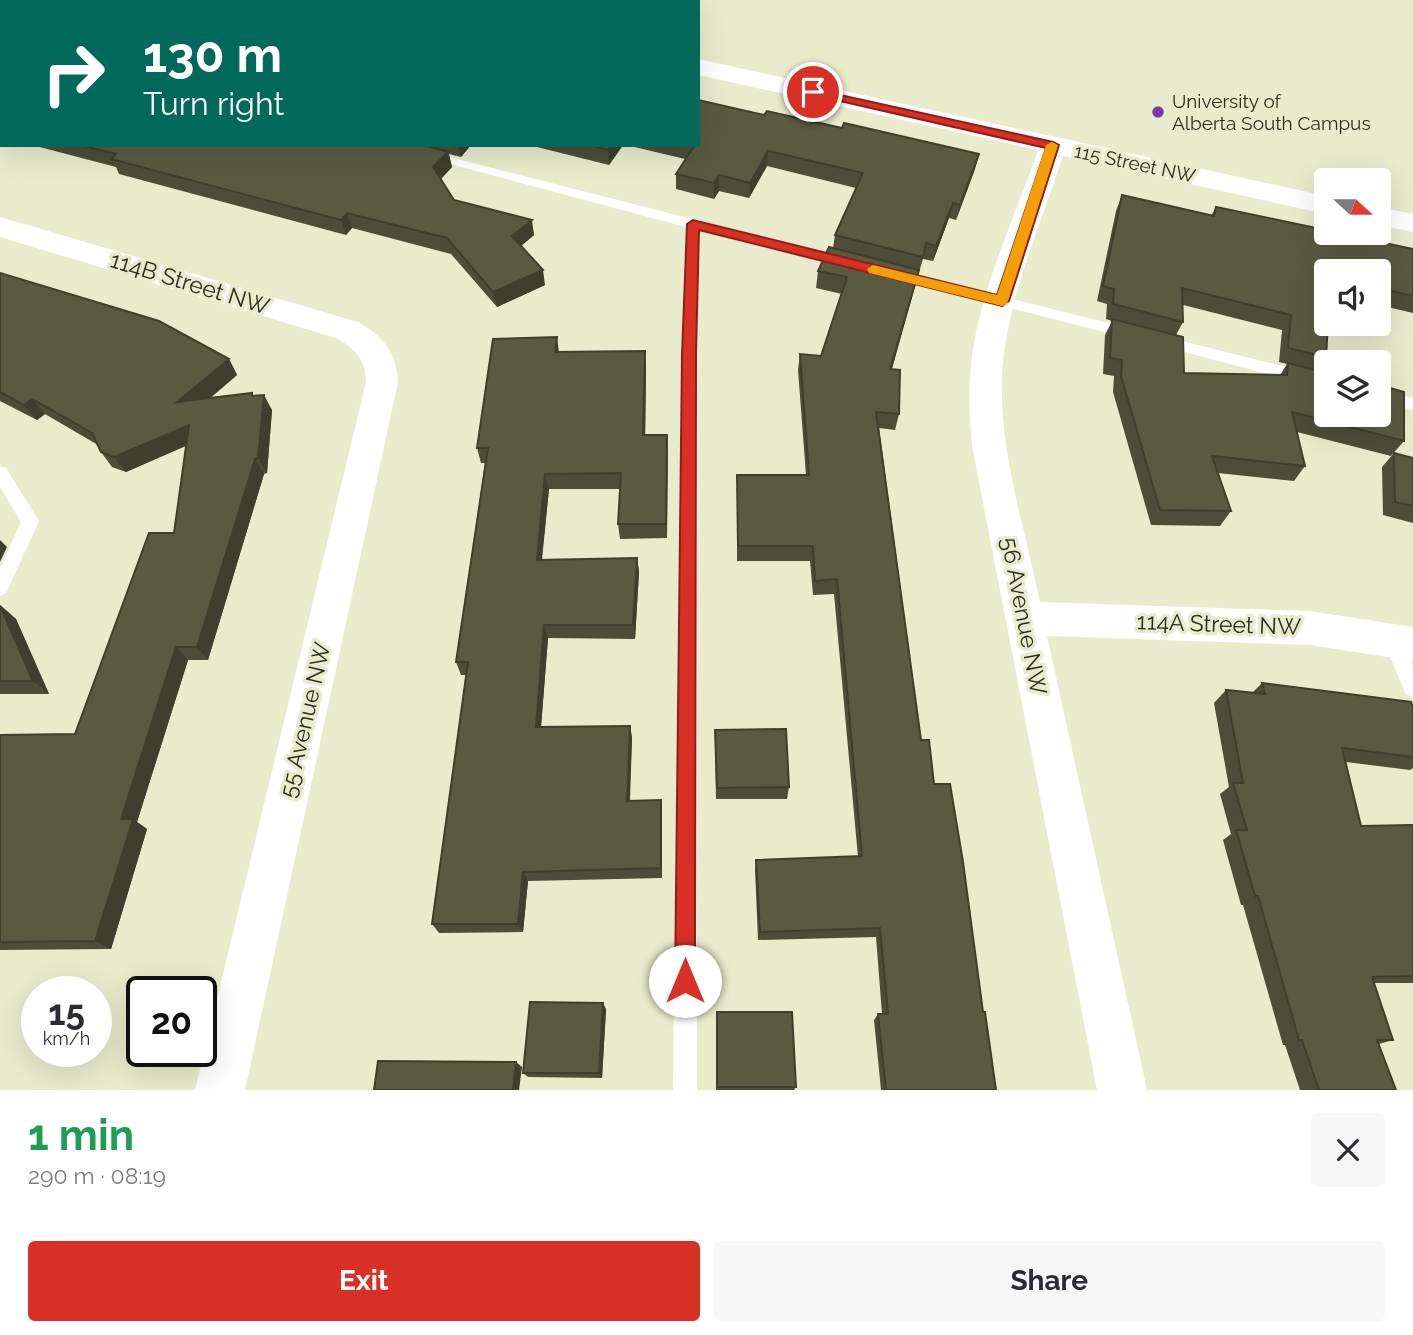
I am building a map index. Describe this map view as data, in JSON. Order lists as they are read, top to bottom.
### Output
{
  "streets": {
    "street": [
      "115 Street NW",
      "114B Street NW",
      "56 Avenue NW",
      "114A Street NW",
      "55 Avenue NW"
    ]
  },
  "crossings": [
    ["115 Street NW", "56 Avenue NW"],
    ["114B Street NW", "55 Avenue NW"],
    ["56 Avenue NW", "114A Street NW"]
  ],
  "places": ["University of Alberta South Campus"],
  "north": "right",
  "page": {
    "turn": ["130 m", "Turn right"],
    "speed": "15 km/h",
    "limit": "20",
    "heading": ["1 min", "290 m · 08:19"],
    "buttons": ["Exit", "Share"]
  }
}
